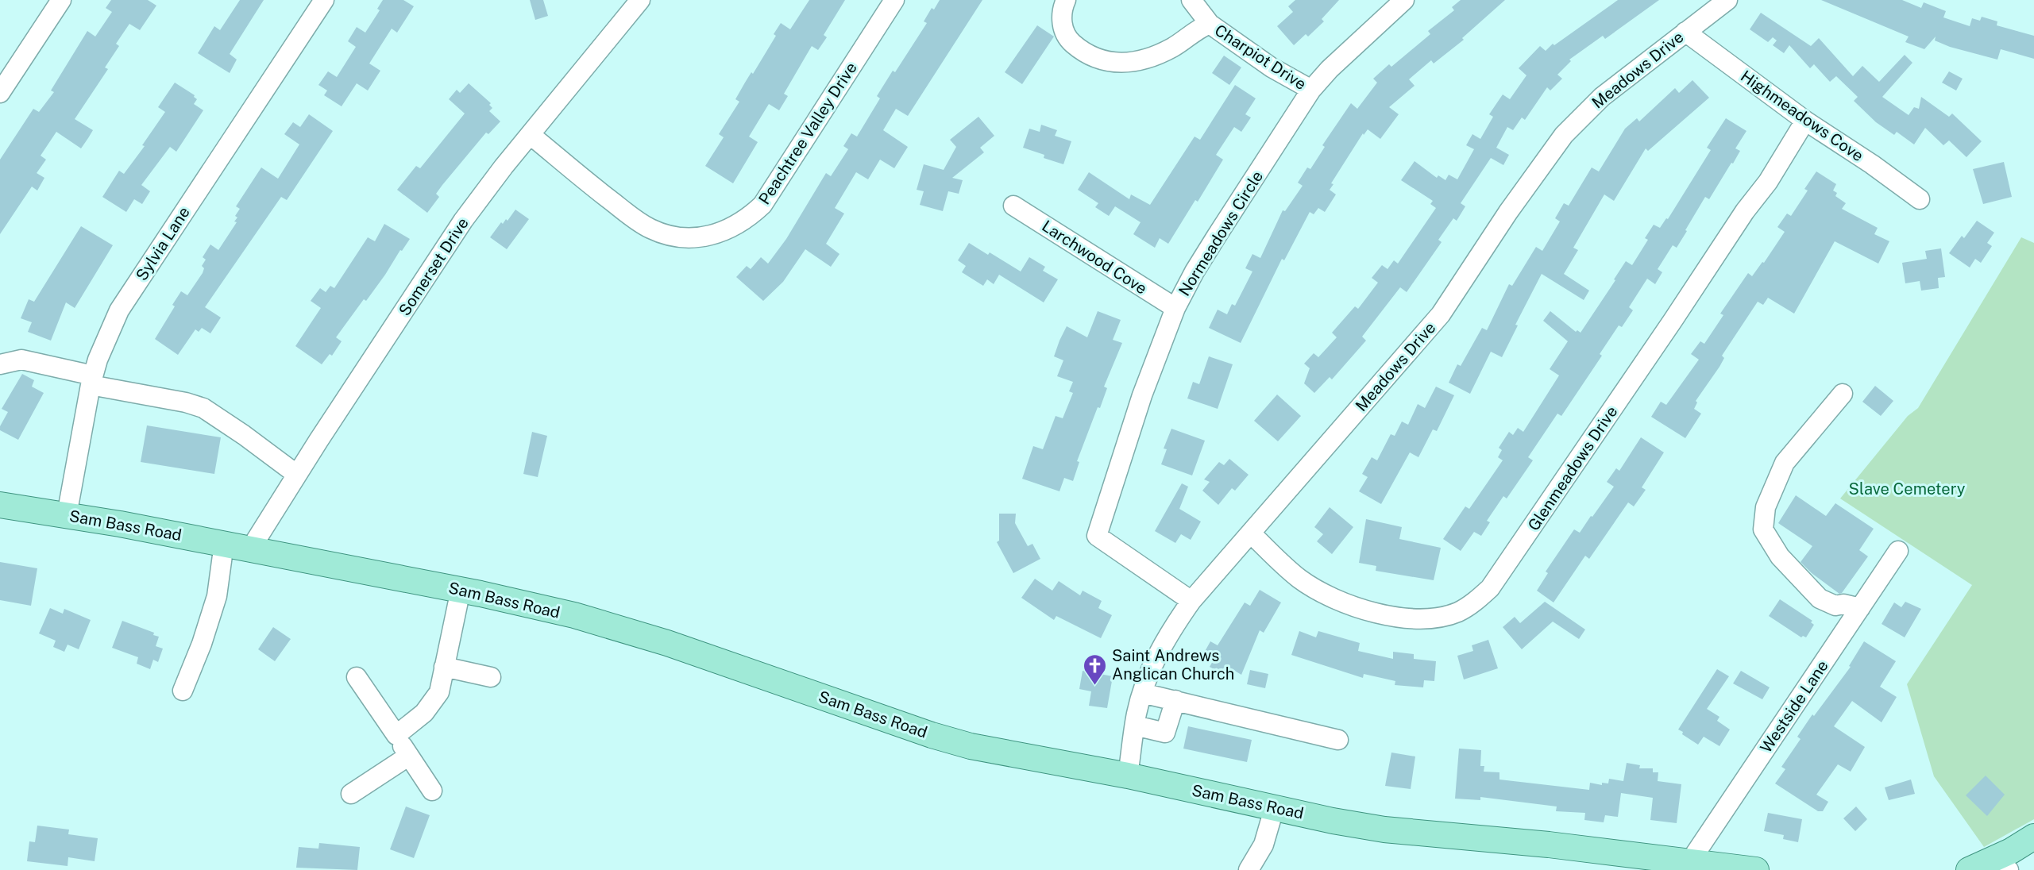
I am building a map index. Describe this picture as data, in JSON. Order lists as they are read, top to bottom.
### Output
{
  "streets": {
    "main road": ["Sam Bass Road"],
    "street": [
      "Charpiot Drive",
      "Meadows Drive",
      "Highmeadows Cove",
      "Peachtree Valley Drive",
      "Normeadows Circle",
      "Sylvia Lane",
      "Larchwood Cove",
      "Somerset Drive",
      "Glenmeadows Drive",
      "Westside Lane"
    ]
  },
  "crossings": [
    ["Charpiot Drive", "Normeadows Circle"],
    ["Meadows Drive", "Highmeadows Cove"],
    ["Meadows Drive", "Normeadows Circle"],
    ["Meadows Drive", "Glenmeadows Drive"],
    ["Meadows Drive", "Sam Bass Road"],
    ["Highmeadows Cove", "Glenmeadows Drive"],
    ["Peachtree Valley Drive", "Somerset Drive"],
    ["Normeadows Circle", "Larchwood Cove"],
    ["Sylvia Lane", "Sam Bass Road"],
    ["Somerset Drive", "Sam Bass Road"],
    ["Sam Bass Road", "Westside Lane"]
  ],
  "parks": ["Slave Cemetery"],
  "places": {
    "church": ["Saint Andrews Anglican Church"]
  }
}
